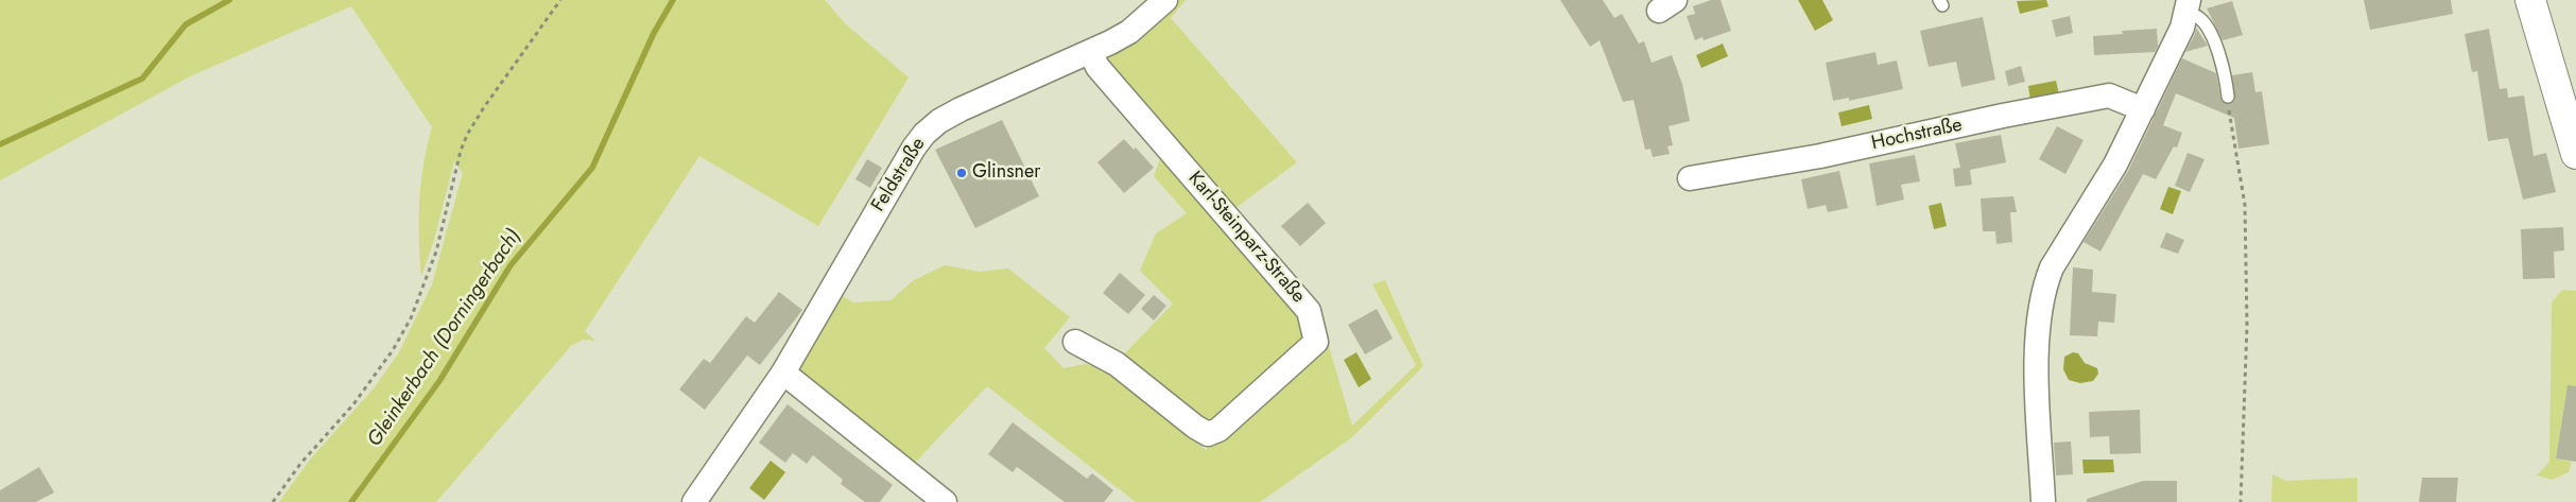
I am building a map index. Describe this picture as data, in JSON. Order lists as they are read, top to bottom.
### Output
{
  "streets": {
    "street": ["Hochstraße", "Feldstraße", "Karl-Steinparz-Straße"]
  },
  "crossings": [
    ["Feldstraße", "Karl-Steinparz-Straße"]
  ],
  "water": ["Gleinkerbach (Dorningerbach)"],
  "places": ["Glinsner"]
}
